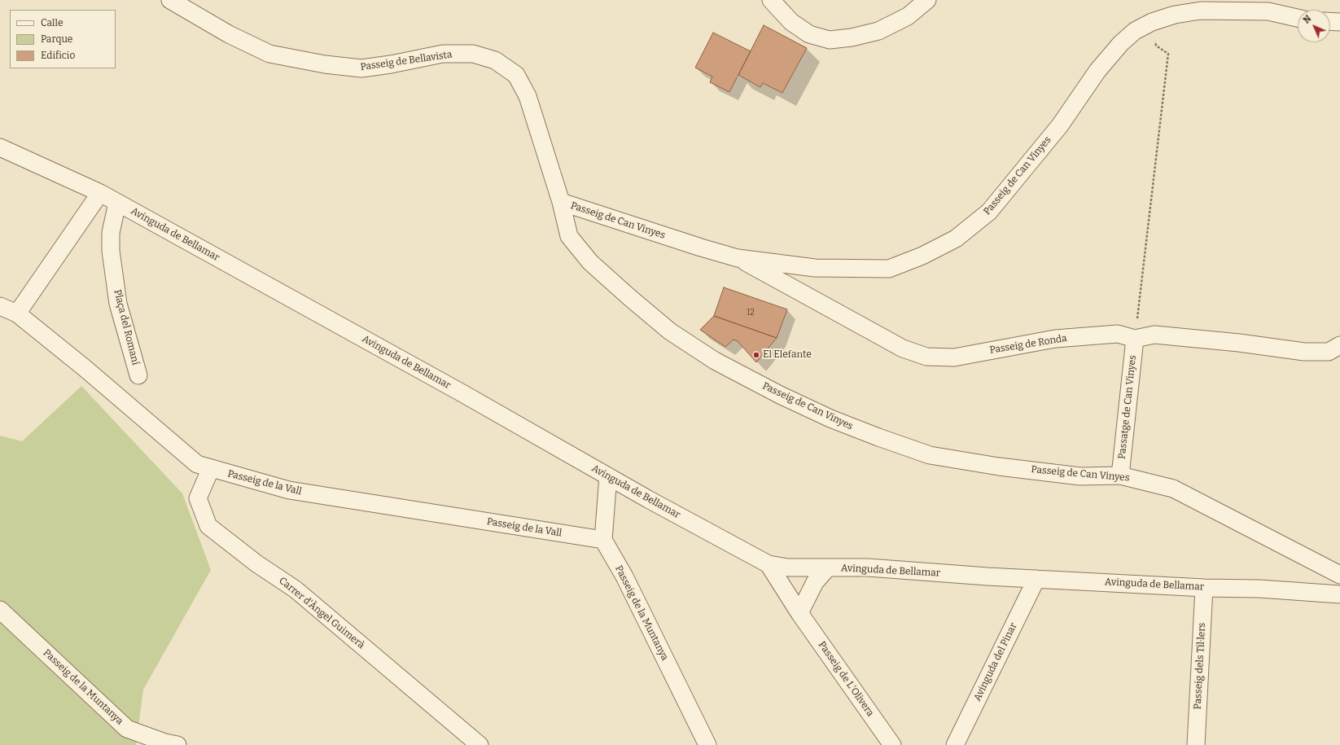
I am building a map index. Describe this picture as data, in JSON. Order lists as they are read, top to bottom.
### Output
{
  "streets": {
    "street": [
      "Passeig de Bellavista",
      "Passeig de Can Vinyes",
      "Avinguda de Bellamar",
      "Plaça del Romaní",
      "Passeig de Ronda",
      "Passatge de Can Vinyes",
      "Passeig de la Vall",
      "Carrer d'Àngel Guimerà",
      "Passeig de la Muntanya",
      "Avinguda del Pinar",
      "Passeig dels Til·lers",
      "Passeig de L'Olivera"
    ]
  },
  "crossings": [
    ["Passeig de Bellavista", "Passeig de Can Vinyes"],
    ["Passeig de Can Vinyes", "Passeig de Ronda"],
    ["Passeig de Can Vinyes", "Passatge de Can Vinyes"],
    ["Avinguda de Bellamar", "Plaça del Romaní"],
    ["Avinguda de Bellamar", "Avinguda del Pinar"],
    ["Avinguda de Bellamar", "Passeig dels Til·lers"],
    ["Avinguda de Bellamar", "Passeig de L'Olivera"],
    ["Passeig de Ronda", "Passatge de Can Vinyes"],
    ["Passeig de la Vall", "Carrer d'Àngel Guimerà"],
    ["Passeig de la Vall", "Passeig de la Muntanya"]
  ],
  "places": ["El Elefante"],
  "house_numbers": ["12"],
  "legend": ["Calle", "Parque", "Edificio"],
  "north": "top left"
}
